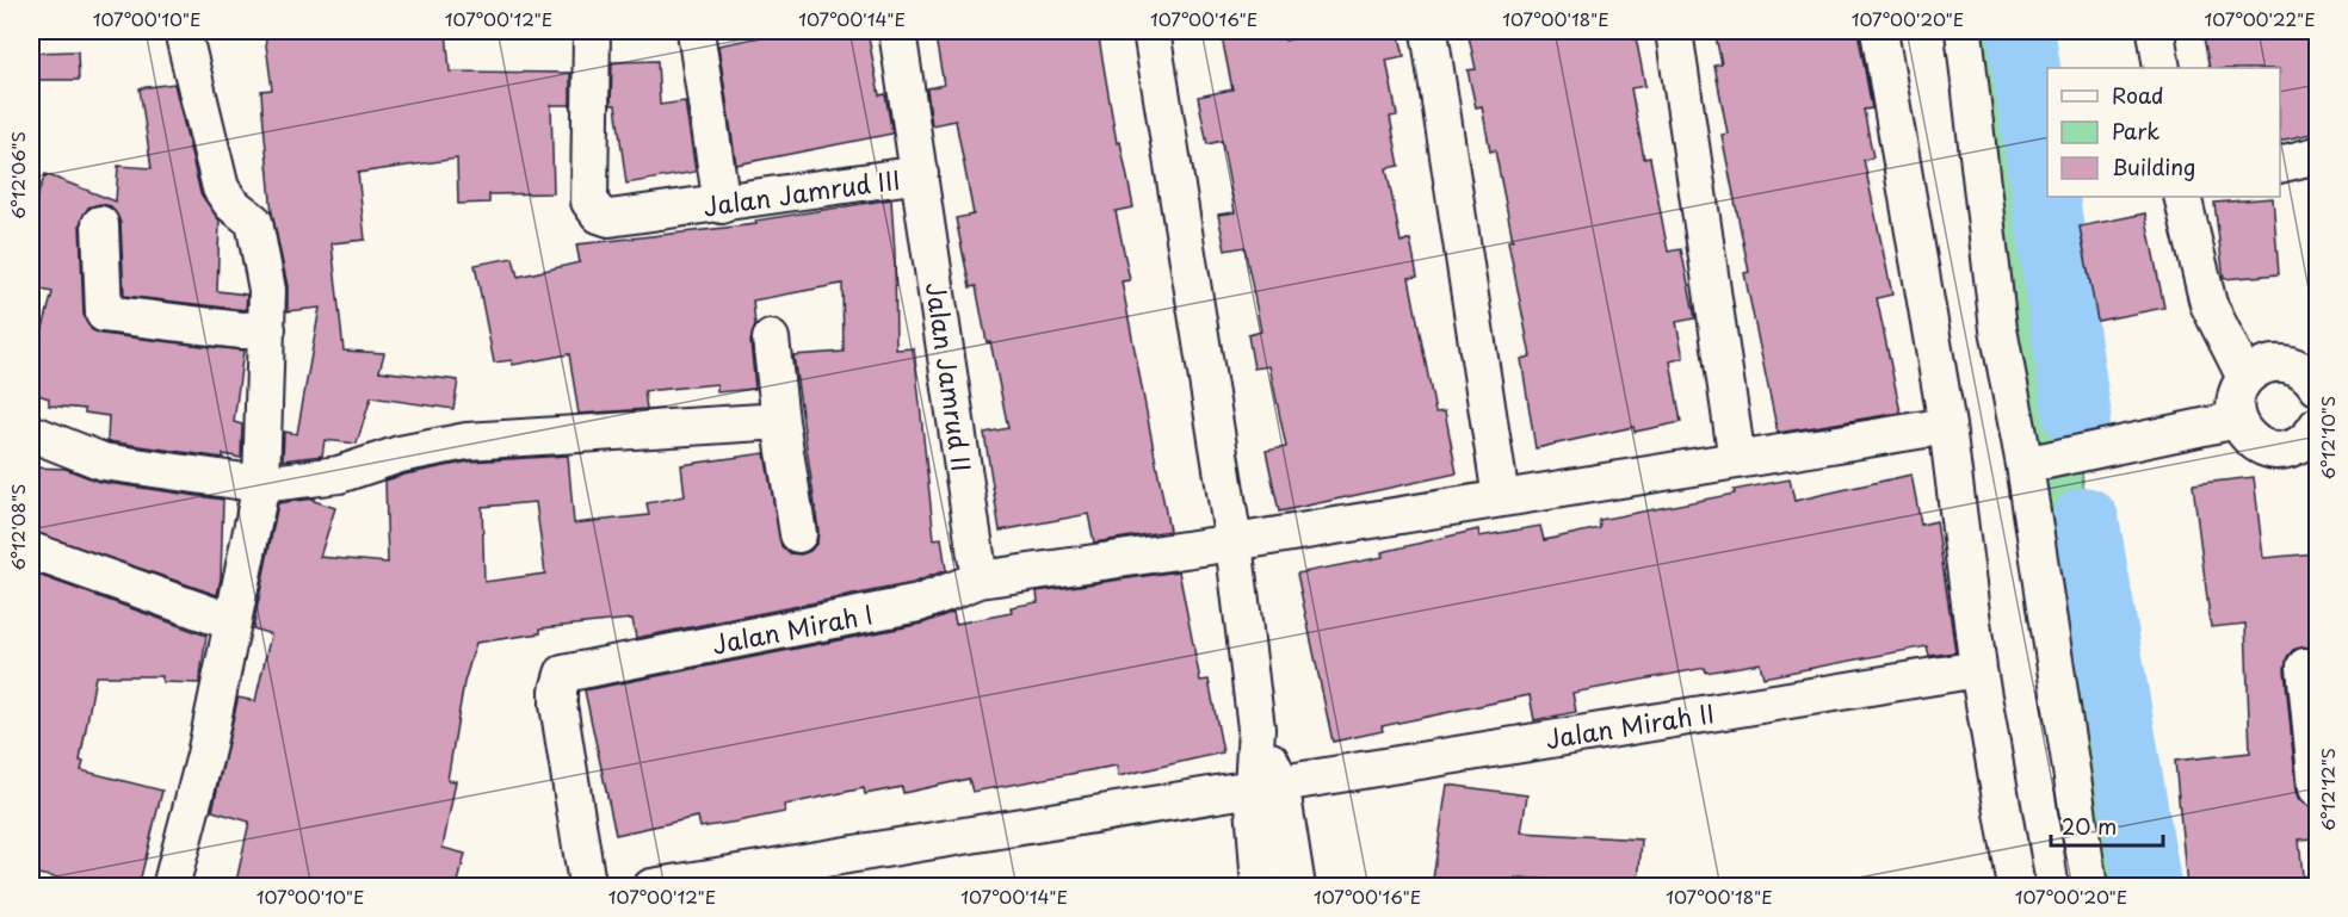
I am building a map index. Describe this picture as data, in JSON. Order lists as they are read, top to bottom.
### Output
{
  "streets": {
    "street": [
      "Jalan Jamrud III",
      "Jalan Jamrud II",
      "Jalan Mirah I",
      "Jalan Mirah II"
    ]
  },
  "crossings": [
    ["Jalan Jamrud III", "Jalan Jamrud II"],
    ["Jalan Jamrud II", "Jalan Mirah I"]
  ],
  "legend": ["Road", "Park", "Building"],
  "scale_bar": "20 m",
  "coordinates": [
    "107°00'10\"E",
    "107°00'12\"E",
    "107°00'14\"E",
    "107°00'16\"E",
    "107°00'18\"E",
    "107°00'20\"E",
    "107°00'22\"E",
    "6°12'06\"S",
    "6°12'10\"S",
    "6°12'08\"S",
    "6°12'12\"S"
  ]
}
